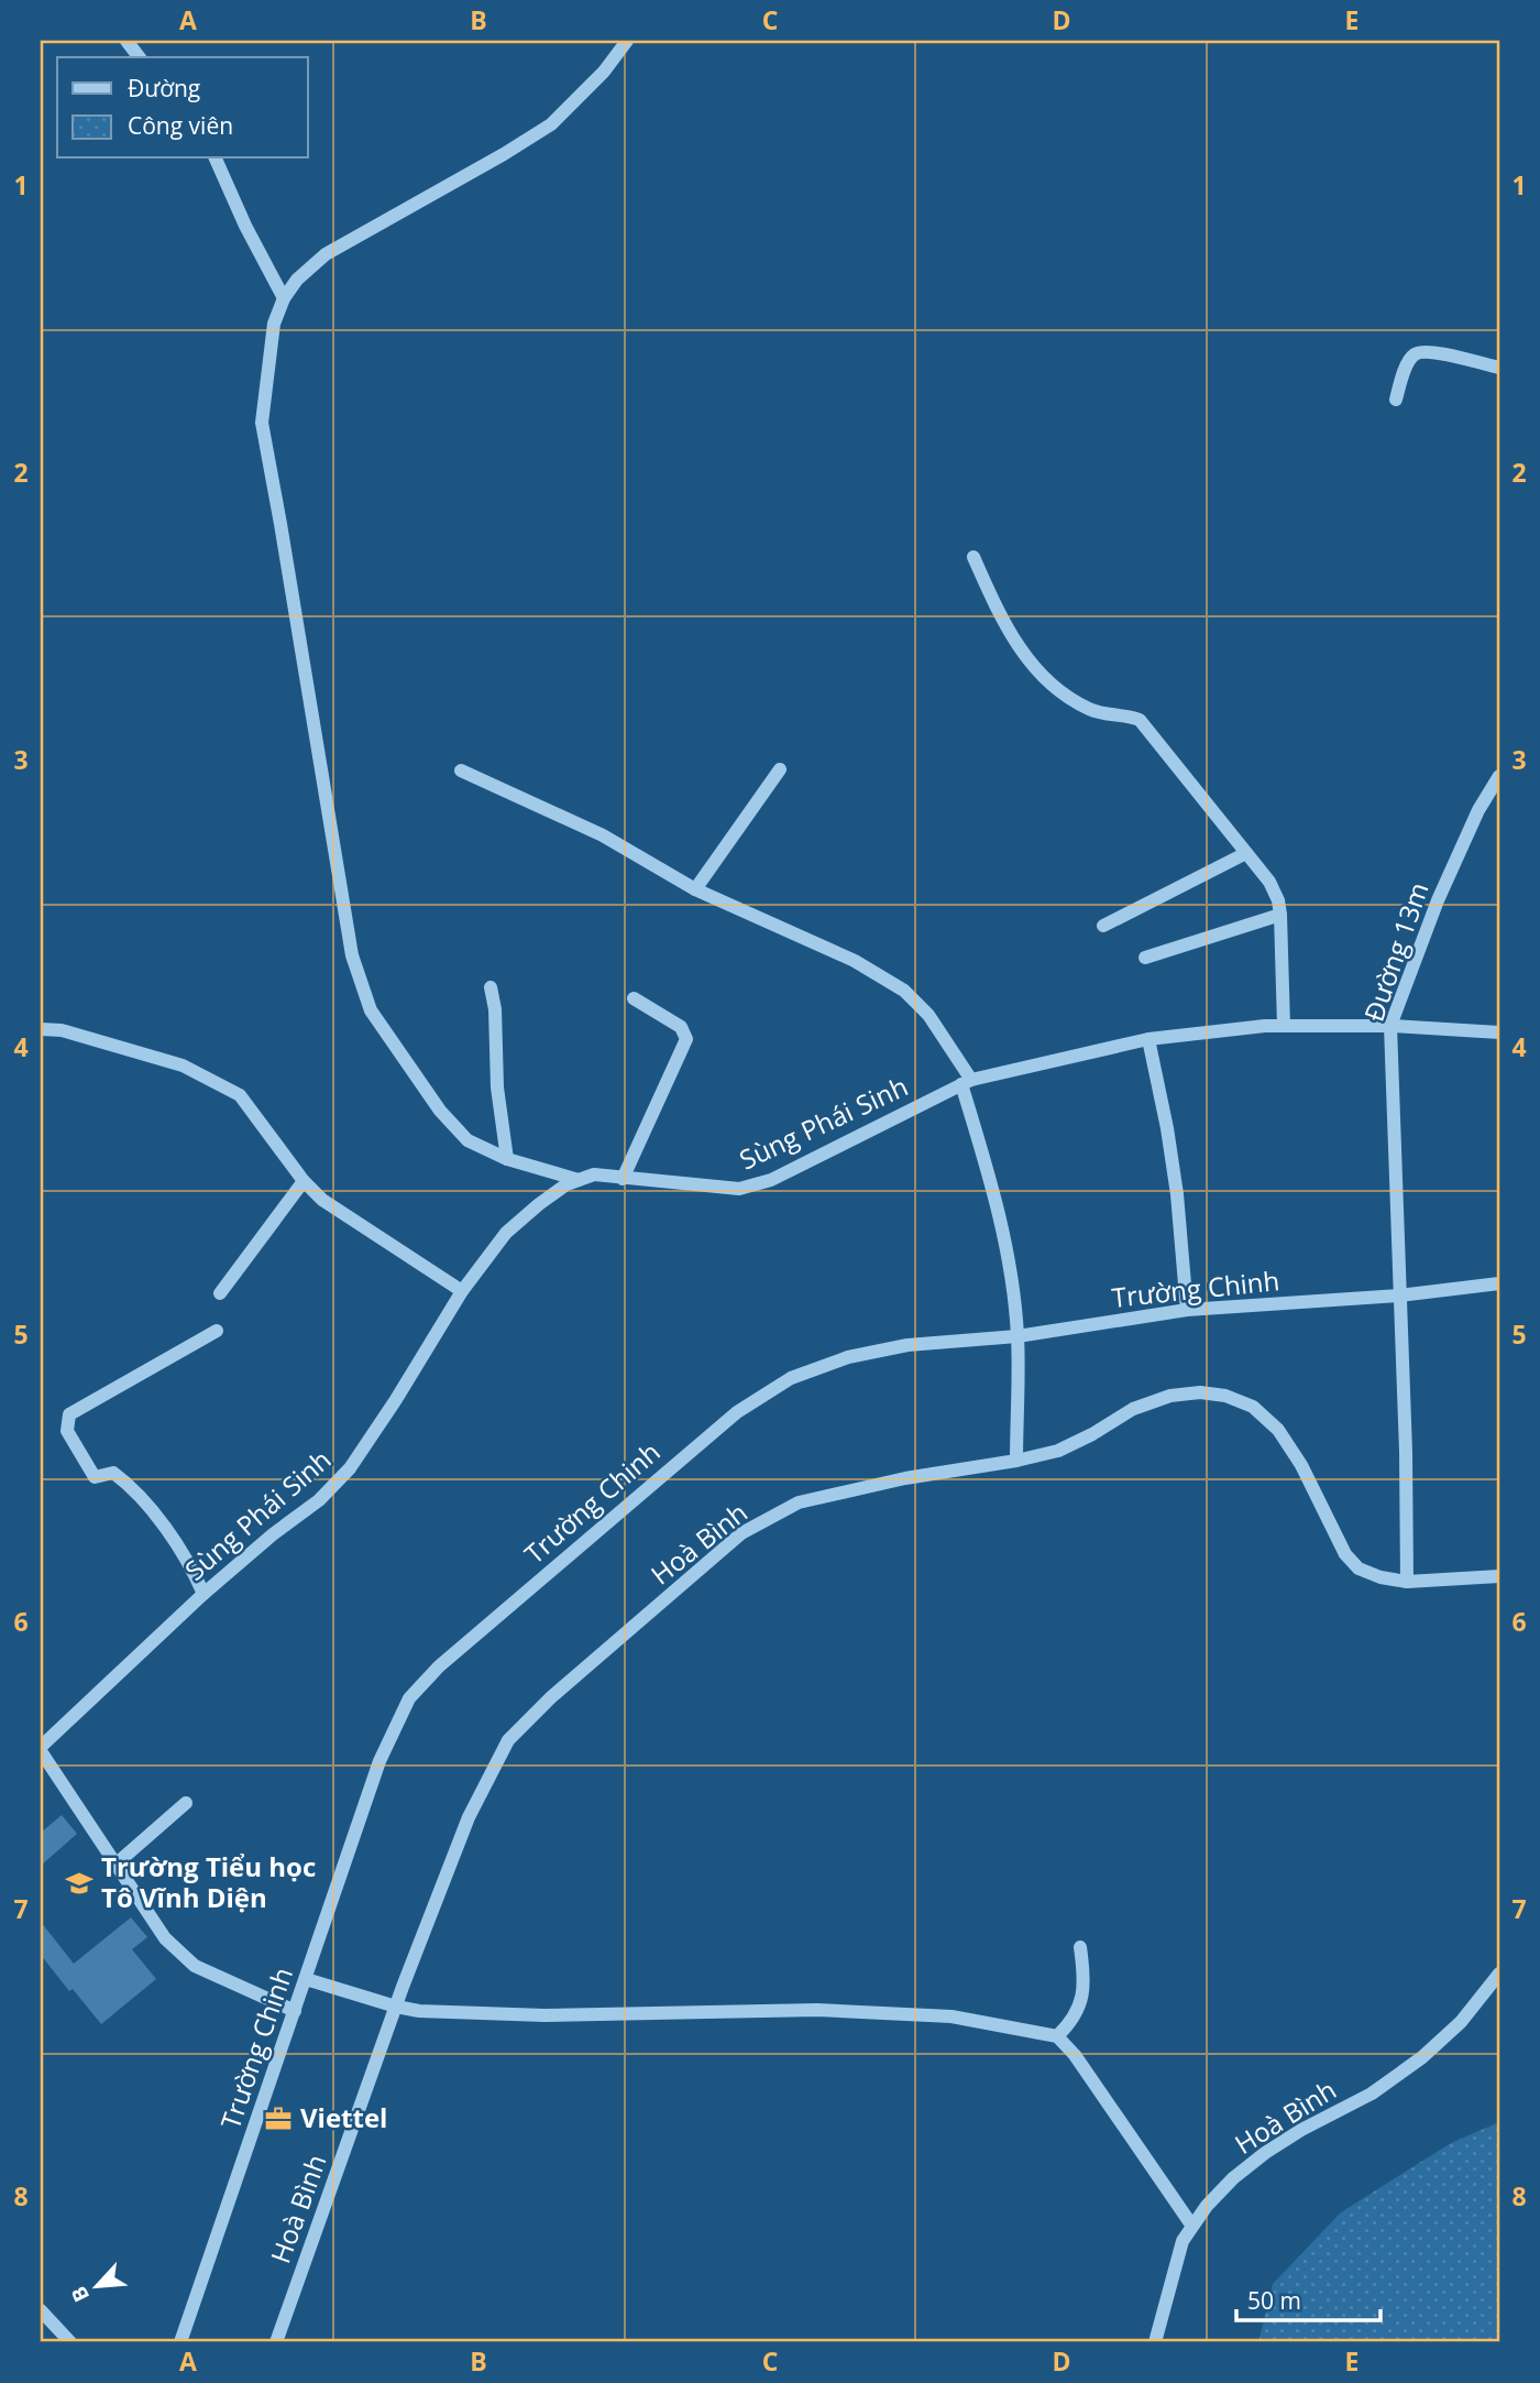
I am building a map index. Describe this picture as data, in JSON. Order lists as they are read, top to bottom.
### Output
{
  "streets": {
    "street": [
      "Đường 13m",
      "Sùng Phái Sinh",
      "Trường Chinh",
      "Hoà Bình"
    ]
  },
  "crossings": [
    ["Đường 13m", "Sùng Phái Sinh"],
    ["Đường 13m", "Trường Chinh"],
    ["Đường 13m", "Hoà Bình"]
  ],
  "places": {
    "school or university": ["Trường Tiểu học Tô Vĩnh Diện"],
    "office": ["Viettel"]
  },
  "legend": ["Đường", "Công viên"],
  "scale_bar": "50 m",
  "north": "bottom left",
  "grid": {
    "columns": [
      "A",
      "B",
      "C",
      "D",
      "E"
    ],
    "rows": [
      "1",
      "2",
      "3",
      "4",
      "5",
      "6",
      "7",
      "8"
    ]
  }
}
